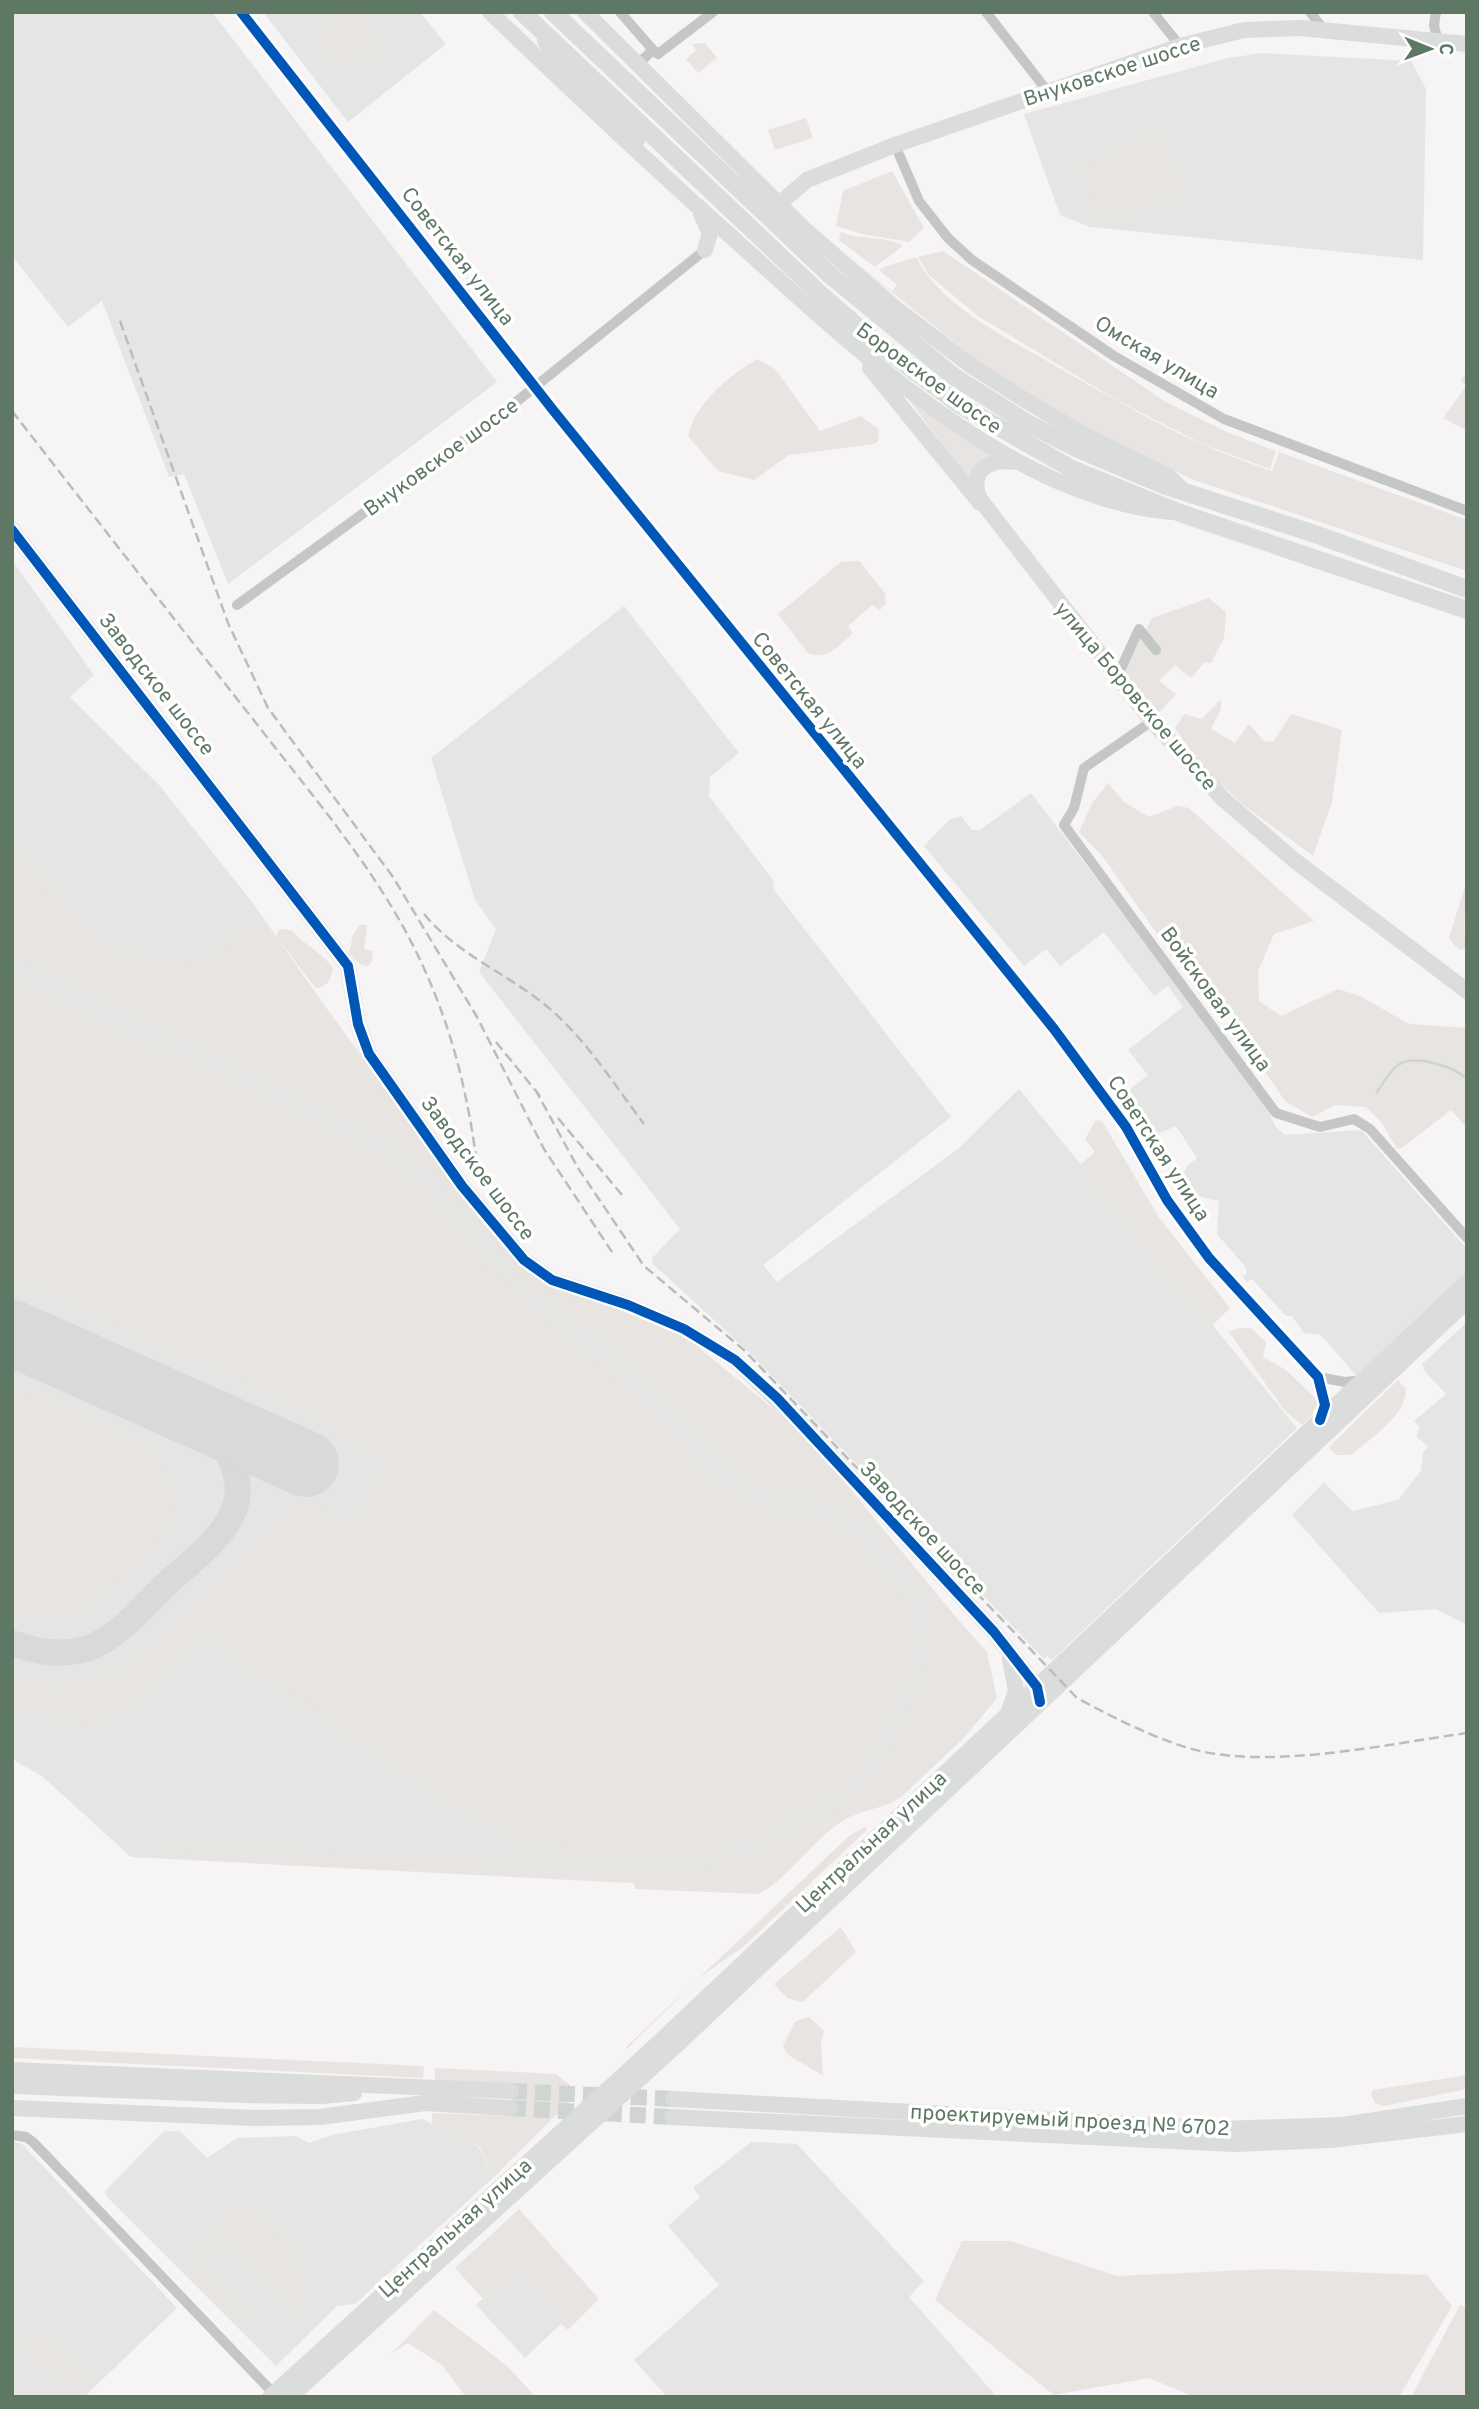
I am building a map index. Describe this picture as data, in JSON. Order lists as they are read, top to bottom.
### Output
{
  "streets": {
    "main road": [
      "Внуковское шоссе",
      "Боровское шоссе",
      "Заводское шоссе",
      "улица Боровское шоссе",
      "Центральная улица",
      "проектируемый проезд № 6702"
    ],
    "street": ["Советская улица", "Омская улица", "Войсковая улица"]
  },
  "crossings": [
    ["Внуковское шоссе", "Советская улица"],
    ["Внуковское шоссе", "Омская улица"],
    ["Заводское шоссе", "Центральная улица"],
    ["улица Боровское шоссе", "Войсковая улица"]
  ],
  "north": "right"
}
